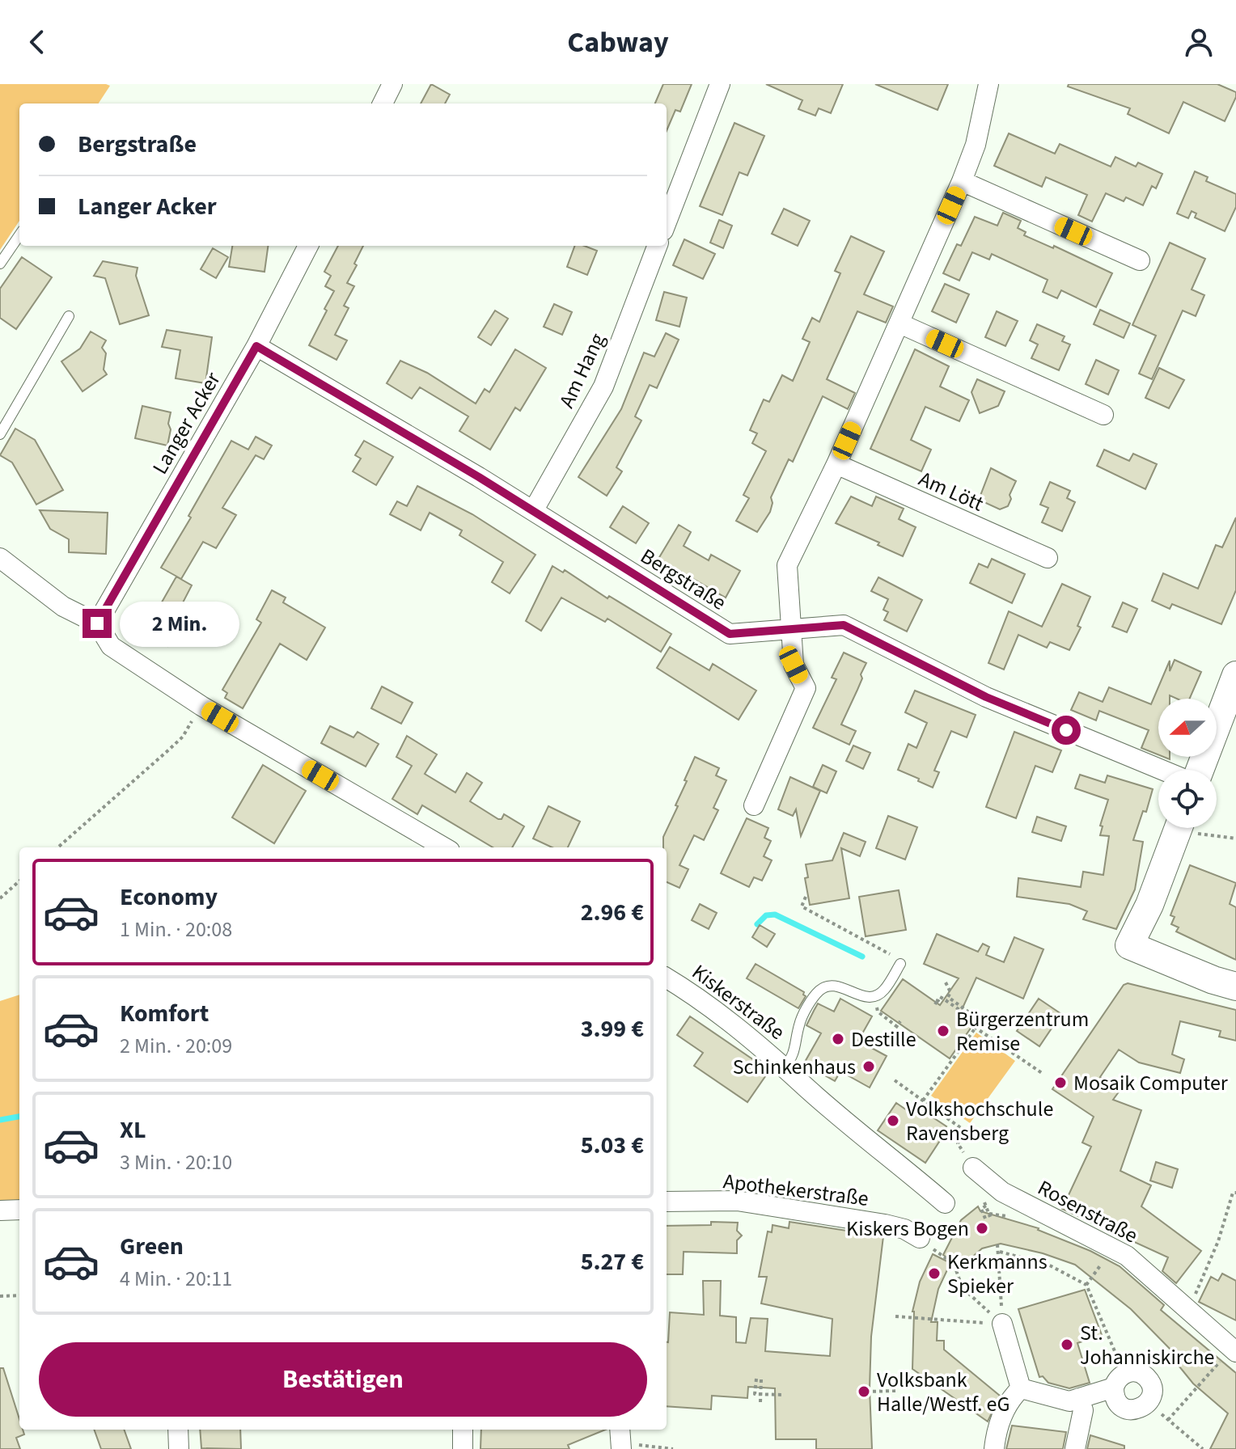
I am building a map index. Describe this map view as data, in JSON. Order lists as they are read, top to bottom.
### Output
{
  "streets": {
    "street": [
      "Am Hang",
      "Langer Acker",
      "Am Lött",
      "Bergstraße",
      "Kiskerstraße",
      "Apothekerstraße",
      "Rosenstraße"
    ]
  },
  "crossings": [
    ["Am Hang", "Bergstraße"],
    ["Langer Acker", "Bergstraße"]
  ],
  "places": [
    "Bürgerzentrum Remise",
    "Destille",
    "Schinkenhaus",
    "Mosaik Computer",
    "Volkshochschule Ravensberg",
    "Kiskers Bogen",
    "Kerkmanns Spieker",
    "St. Johanniskirche",
    "Volksbank Halle/Westf. eG"
  ],
  "north": "left",
  "page": {
    "header": "Cabway",
    "banner": ["Bergstraße", "Langer Acker"],
    "bubble": "2 Min.",
    "list": [
      {
        "name": "Economy",
        "note": "1 Min. · 20:08",
        "value": "2.96 €"
      },
      {
        "name": "Komfort",
        "note": "2 Min. · 20:09",
        "value": "3.99 €"
      },
      {
        "name": "XL",
        "note": "3 Min. · 20:10",
        "value": "5.03 €"
      },
      {
        "name": "Green",
        "note": "4 Min. · 20:11",
        "value": "5.27 €"
      }
    ],
    "buttons": "Bestätigen"
  }
}
